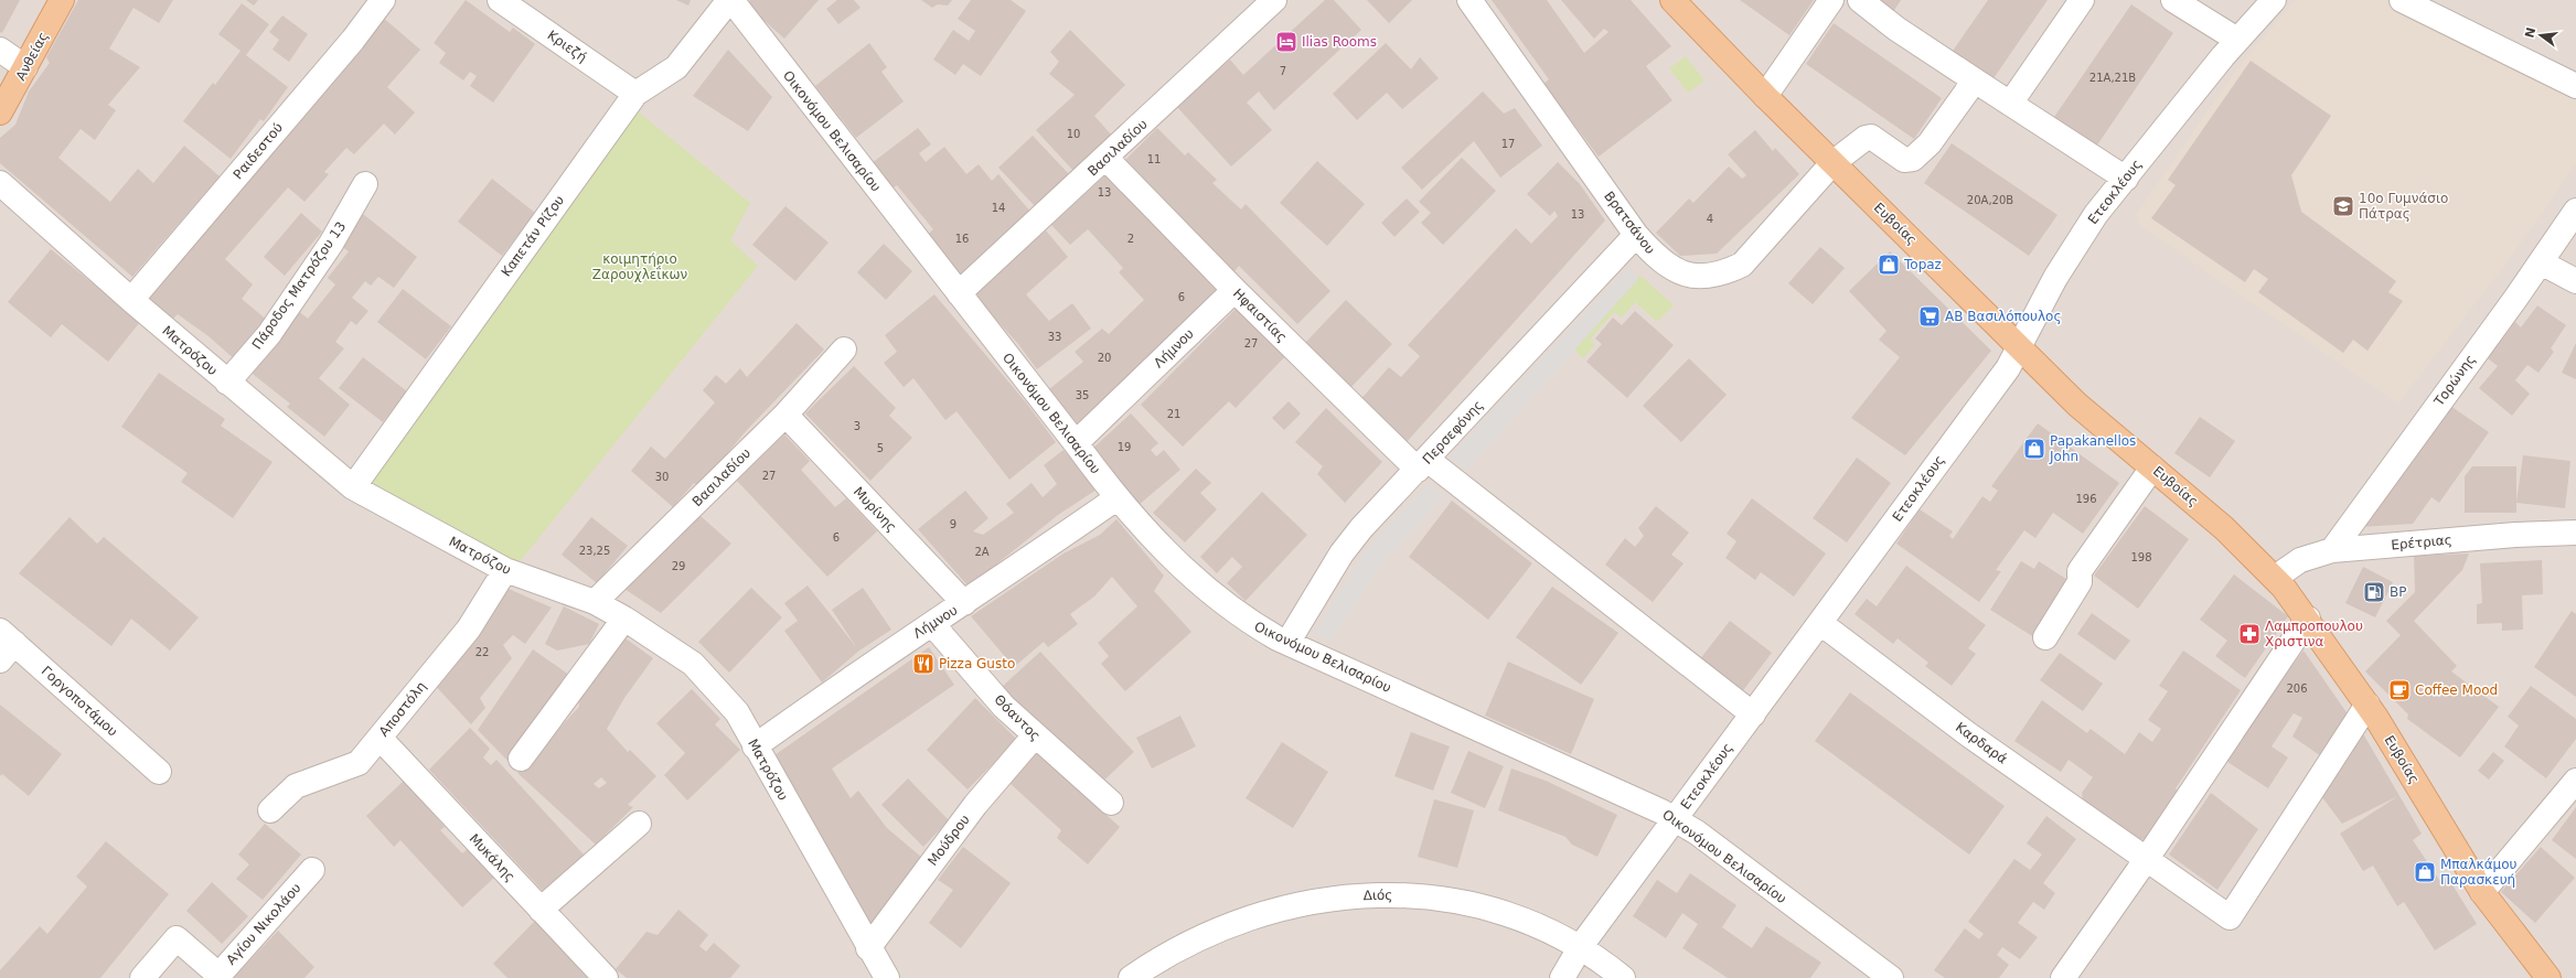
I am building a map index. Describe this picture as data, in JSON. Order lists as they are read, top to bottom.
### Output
{
  "streets": {
    "main road": ["Ανθείας", "Ευβοίας"],
    "street": [
      "Κριεζή",
      "Οικονόμου Βελισαρίου",
      "Βασιλαδίου",
      "Ραιδεστού",
      "Ετεοκλέους",
      "Βρατσάνου",
      "Καπετάν Ρίζου",
      "Πάροδος Ματρόζου 13",
      "Ηφαιστίας",
      "Λήμνου",
      "Ματρόζου",
      "Τορώνης",
      "Περσεφόνης",
      "Μυρίνης",
      "Ερέτριας",
      "Γοργοποτάμου",
      "Αποστόλη",
      "Θόαντος",
      "Καρδαρά",
      "Μούδρου",
      "Μυκάλης",
      "Διός",
      "Αγίου Νικολάου"
    ]
  },
  "crossings": [
    ["Κριεζή", "Καπετάν Ρίζου"],
    ["Οικονόμου Βελισαρίου", "Βασιλαδίου"],
    ["Οικονόμου Βελισαρίου", "Ετεοκλέους"],
    ["Οικονόμου Βελισαρίου", "Καπετάν Ρίζου"],
    ["Οικονόμου Βελισαρίου", "Λήμνου"],
    ["Οικονόμου Βελισαρίου", "Περσεφόνης"],
    ["Βασιλαδίου", "Ηφαιστίας"],
    ["Βασιλαδίου", "Ματρόζου"],
    ["Βασιλαδίου", "Μυρίνης"],
    ["Ραιδεστού", "Ματρόζου"],
    ["Ετεοκλέους", "Ευβοίας"],
    ["Ετεοκλέους", "Ηφαιστίας"],
    ["Ετεοκλέους", "Καρδαρά"],
    ["Ετεοκλέους", "Διός"],
    ["Βρατσάνου", "Ευβοίας"],
    ["Βρατσάνου", "Περσεφόνης"],
    ["Ευβοίας", "Ερέτριας"],
    ["Ευβοίας", "Καρδαρά"],
    ["Καπετάν Ρίζου", "Ματρόζου"],
    ["Πάροδος Ματρόζου 13", "Ματρόζου"],
    ["Ηφαιστίας", "Λήμνου"],
    ["Ηφαιστίας", "Περσεφόνης"],
    ["Λήμνου", "Ματρόζου"],
    ["Λήμνου", "Μυρίνης"],
    ["Λήμνου", "Θόαντος"],
    ["Ματρόζου", "Αποστόλη"],
    ["Ματρόζου", "Μούδρου"],
    ["Τορώνης", "Ερέτριας"],
    ["Αποστόλη", "Μυκάλης"],
    ["Θόαντος", "Μούδρου"]
  ],
  "parks": ["κοιμητήριο Ζαρουχλεΐκων"],
  "places": {
    "hotel": ["Ilias Rooms"],
    "school or university": ["10ο Γυμνάσιο Πάτρας"],
    "shop": ["Topaz", "Papakanellos John", "Μπαλκάμου Παρασκευή"],
    "supermarket": ["ΑΒ Βασιλόπουλος"],
    "fuel station": ["BP"],
    "pharmacy": ["Λαμπροπουλου Χριστινα"],
    "restaurant": ["Pizza Gusto"],
    "cafe": ["Coffee Mood"]
  },
  "house_numbers": [
    "7",
    "21A,21B",
    "10",
    "17",
    "11",
    "13",
    "20A,20B",
    "14",
    "13",
    "4",
    "16",
    "2",
    "6",
    "33",
    "27",
    "20",
    "35",
    "21",
    "3",
    "19",
    "5",
    "27",
    "30",
    "196",
    "9",
    "6",
    "23,25",
    "2A",
    "198",
    "29",
    "22",
    "206"
  ],
  "north": "left"
}
